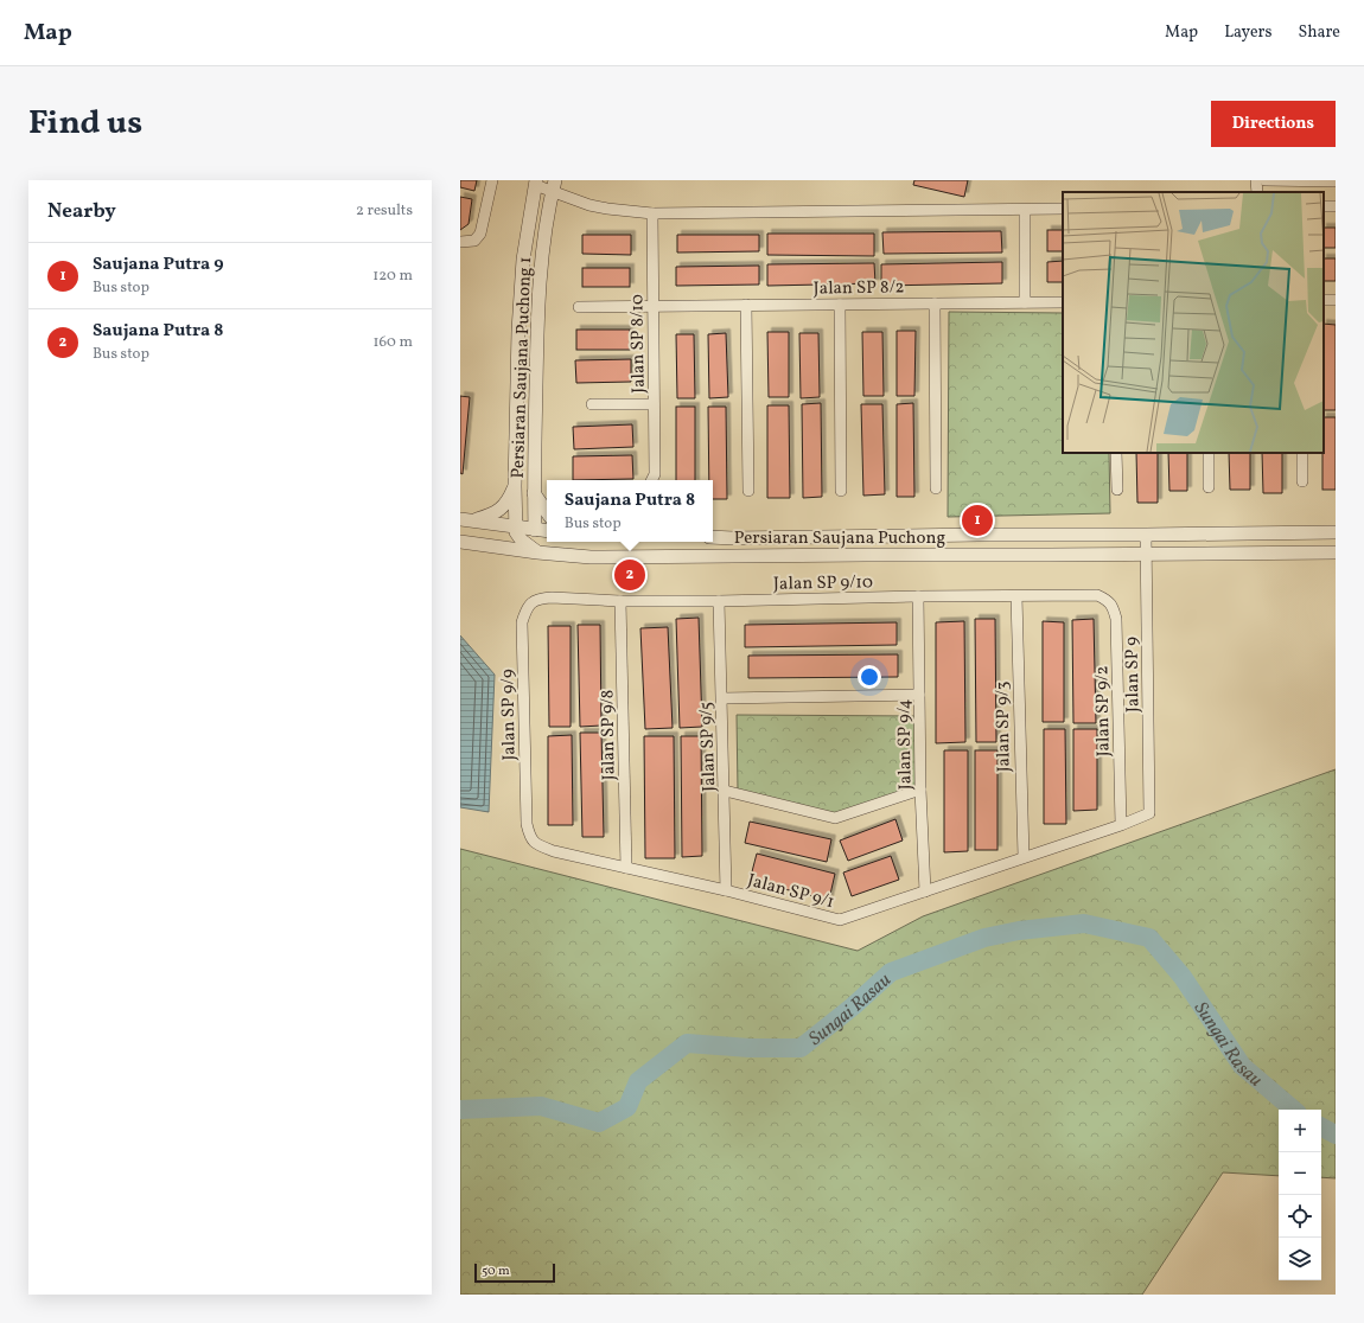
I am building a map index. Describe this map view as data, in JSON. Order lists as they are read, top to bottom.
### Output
{
  "streets": {
    "street": [
      "Jalan SP 8/2",
      "Jalan SP 8/10",
      "Persiaran Saujana Puchong 1",
      "Persiaran Saujana Puchong",
      "Jalan SP 9/10",
      "Jalan SP 9",
      "Jalan SP 9/2",
      "Jalan SP 9/9",
      "Jalan SP 9/3",
      "Jalan SP 9/8",
      "Jalan SP 9/4",
      "Jalan SP 9/5",
      "Jalan SP 9/1"
    ]
  },
  "crossings": [
    ["Jalan SP 8/2", "Jalan SP 8/10"],
    ["Persiaran Saujana Puchong", "Jalan SP 9"],
    ["Jalan SP 9/10", "Jalan SP 9/2"],
    ["Jalan SP 9/10", "Jalan SP 9/9"],
    ["Jalan SP 9/10", "Jalan SP 9/3"],
    ["Jalan SP 9/10", "Jalan SP 9/8"],
    ["Jalan SP 9/10", "Jalan SP 9/4"],
    ["Jalan SP 9/10", "Jalan SP 9/5"],
    ["Jalan SP 9", "Jalan SP 9/1"],
    ["Jalan SP 9/2", "Jalan SP 9/1"],
    ["Jalan SP 9/9", "Jalan SP 9/1"],
    ["Jalan SP 9/3", "Jalan SP 9/1"],
    ["Jalan SP 9/8", "Jalan SP 9/1"],
    ["Jalan SP 9/4", "Jalan SP 9/1"],
    ["Jalan SP 9/5", "Jalan SP 9/1"]
  ],
  "water": ["Sungai Rasau"],
  "scale_bar": "50 m",
  "page": {
    "header": "Map",
    "nav": ["Map", "Layers", "Share"],
    "title": "Find us",
    "buttons": "Directions",
    "heading": ["Nearby", "2 results"],
    "list": [
      {
        "mark": "1",
        "name": "Saujana Putra 9",
        "note": "Bus stop",
        "value": "120 m"
      },
      {
        "mark": "2",
        "name": "Saujana Putra 8",
        "note": "Bus stop",
        "value": "160 m"
      }
    ],
    "popup": ["Saujana Putra 8", "Bus stop"],
    "pins": ["1", "2"],
    "map_buttons": ["+", "−"],
    "scale": "50 m"
  }
}
